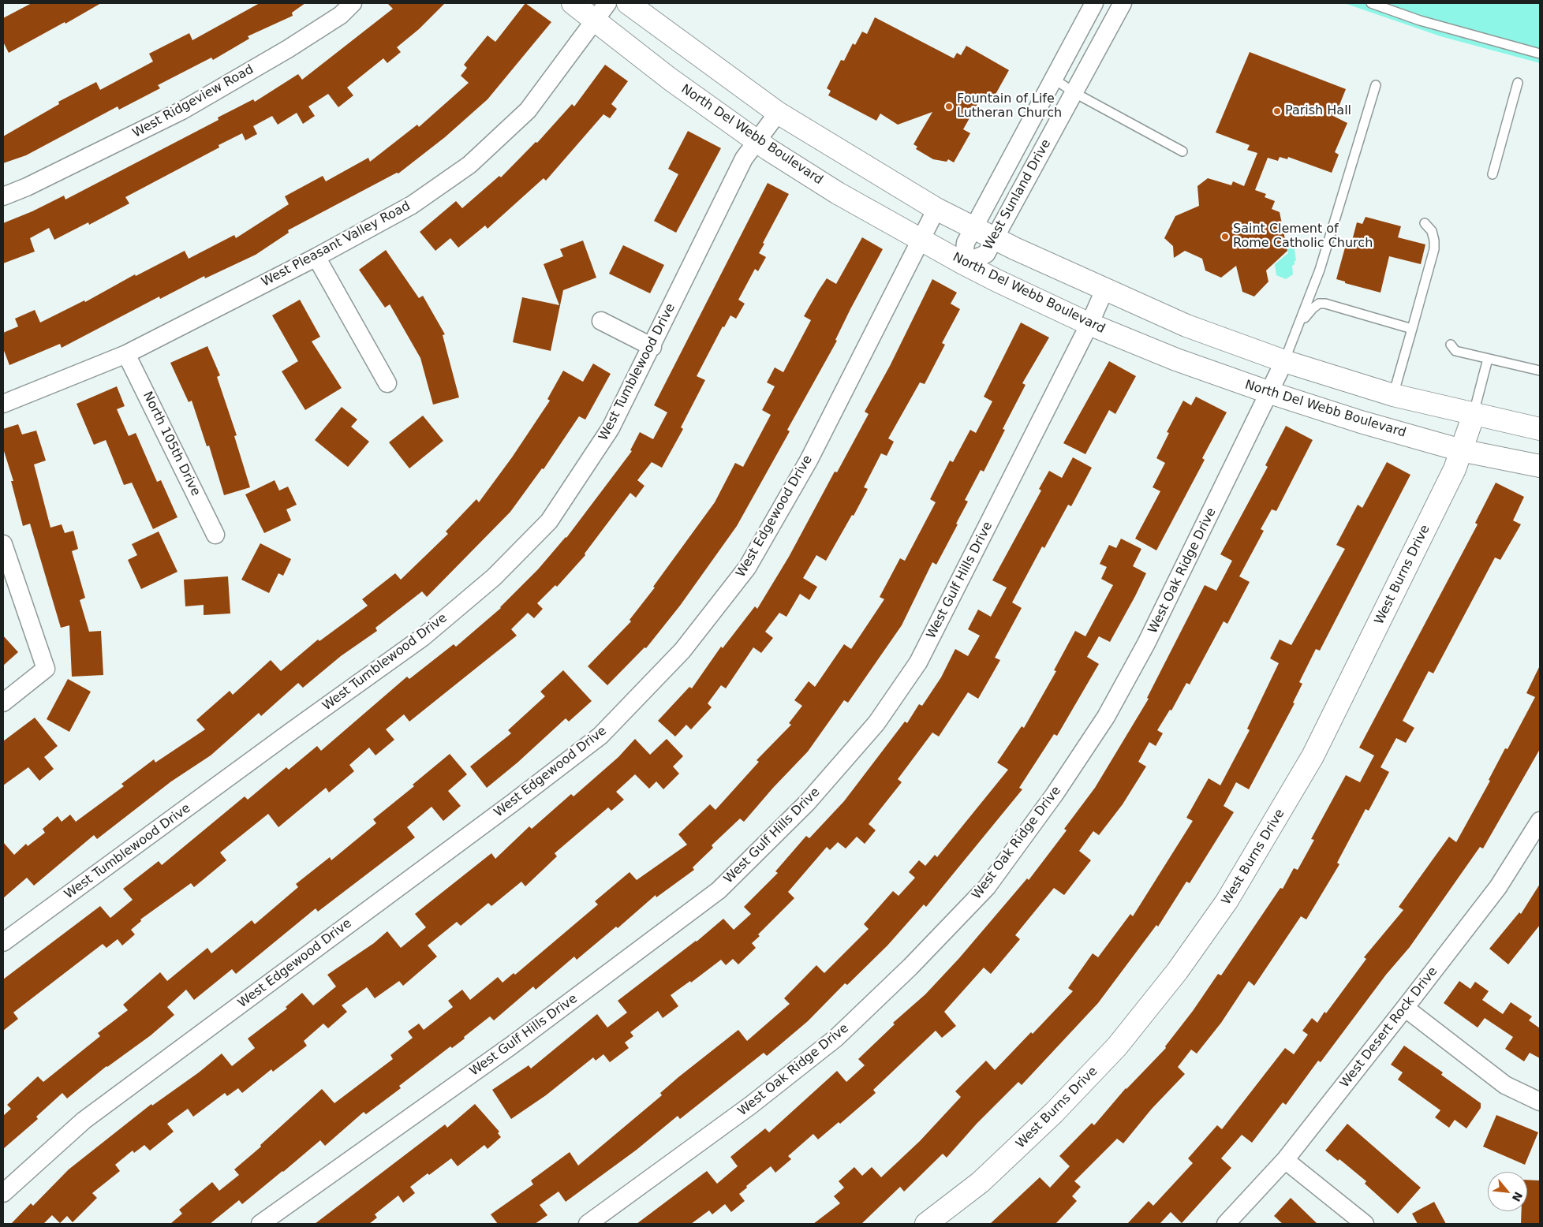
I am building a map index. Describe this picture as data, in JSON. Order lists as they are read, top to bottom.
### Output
{
  "streets": {
    "street": [
      "West Ridgeview Road",
      "North Del Webb Boulevard",
      "West Sunland Drive",
      "West Pleasant Valley Road",
      "West Tumblewood Drive",
      "North 105th Drive",
      "West Edgewood Drive",
      "West Oak Ridge Drive",
      "West Burns Drive",
      "West Gulf Hills Drive",
      "West Desert Rock Drive"
    ]
  },
  "crossings": [
    ["North Del Webb Boulevard", "West Sunland Drive"],
    ["North Del Webb Boulevard", "West Pleasant Valley Road"],
    ["North Del Webb Boulevard", "West Tumblewood Drive"],
    ["North Del Webb Boulevard", "West Edgewood Drive"],
    ["North Del Webb Boulevard", "West Oak Ridge Drive"],
    ["North Del Webb Boulevard", "West Burns Drive"],
    ["North Del Webb Boulevard", "West Gulf Hills Drive"],
    ["West Pleasant Valley Road", "North 105th Drive"]
  ],
  "places": ["Fountain of Life Lutheran Church", "Parish Hall", "Saint Clement of Rome Catholic Church"],
  "north": "bottom right"
}
